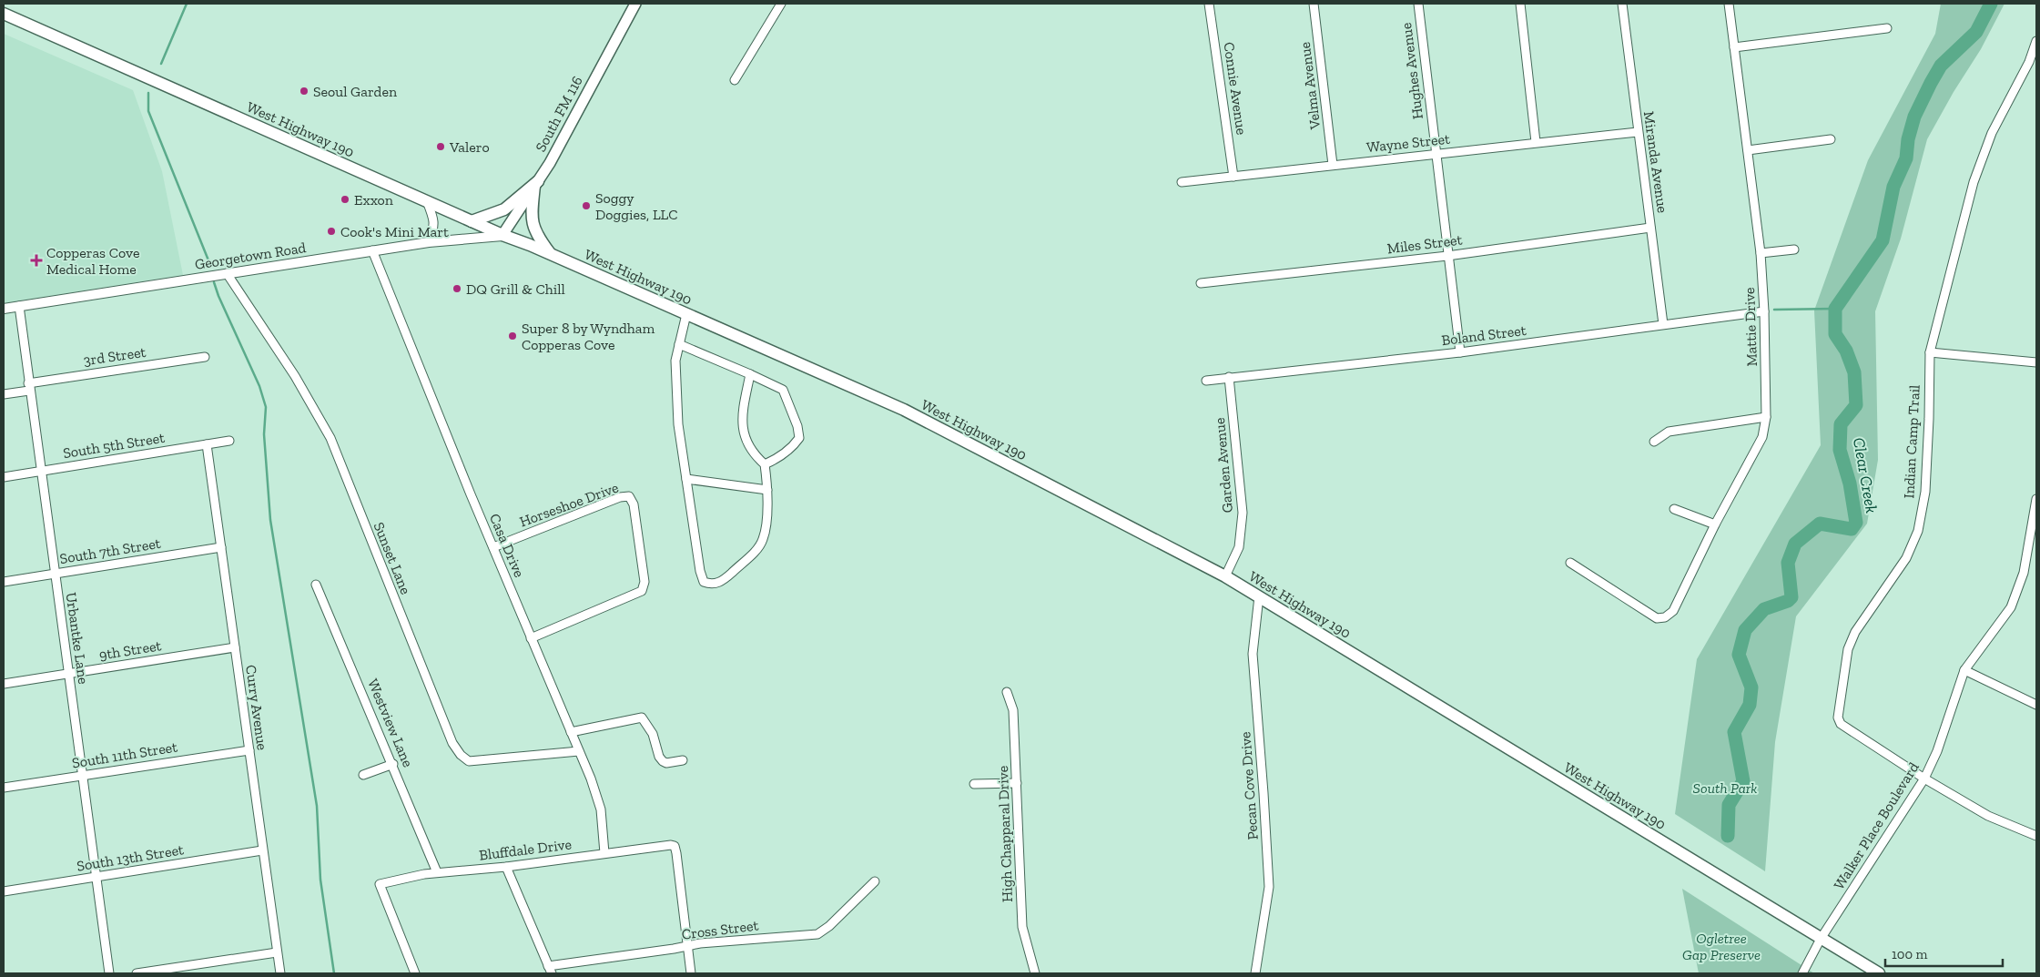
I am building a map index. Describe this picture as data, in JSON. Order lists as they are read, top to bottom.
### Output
{
  "streets": {
    "main road": ["South FM 116", "West Highway 190"],
    "street": [
      "Hughes Avenue",
      "Velma Avenue",
      "Connie Avenue",
      "Wayne Street",
      "Miranda Avenue",
      "Miles Street",
      "Georgetown Road",
      "Mattie Drive",
      "Boland Street",
      "3rd Street",
      "Indian Camp Trail",
      "South 5th Street",
      "Garden Avenue",
      "Horseshoe Drive",
      "Casa Drive",
      "South 7th Street",
      "Sunset Lane",
      "Urbantke Lane",
      "9th Street",
      "Curry Avenue",
      "Westview Lane",
      "South 11th Street",
      "Pecan Cove Drive",
      "Walker Place Boulevard",
      "High Chapparal Drive",
      "Bluffdale Drive",
      "South 13th Street",
      "Cross Street"
    ]
  },
  "crossings": [
    ["Hughes Avenue", "Wayne Street"],
    ["Hughes Avenue", "Miles Street"],
    ["Hughes Avenue", "Boland Street"],
    ["Velma Avenue", "Wayne Street"],
    ["Connie Avenue", "Wayne Street"],
    ["South FM 116", "West Highway 190"],
    ["South FM 116", "Georgetown Road"],
    ["West Highway 190", "Georgetown Road"],
    ["West Highway 190", "Garden Avenue"],
    ["West Highway 190", "Pecan Cove Drive"],
    ["West Highway 190", "Walker Place Boulevard"],
    ["Wayne Street", "Miranda Avenue"],
    ["Miranda Avenue", "Miles Street"],
    ["Miranda Avenue", "Boland Street"],
    ["Georgetown Road", "Casa Drive"],
    ["Georgetown Road", "Sunset Lane"],
    ["Georgetown Road", "Urbantke Lane"],
    ["Mattie Drive", "Boland Street"],
    ["Boland Street", "Garden Avenue"],
    ["3rd Street", "Urbantke Lane"],
    ["Indian Camp Trail", "Walker Place Boulevard"],
    ["South 5th Street", "Urbantke Lane"],
    ["South 5th Street", "Curry Avenue"],
    ["Horseshoe Drive", "Casa Drive"],
    ["Casa Drive", "Sunset Lane"],
    ["Casa Drive", "Bluffdale Drive"],
    ["South 7th Street", "Urbantke Lane"],
    ["South 7th Street", "Curry Avenue"],
    ["Urbantke Lane", "9th Street"],
    ["Urbantke Lane", "South 11th Street"],
    ["Urbantke Lane", "South 13th Street"],
    ["9th Street", "Curry Avenue"],
    ["Curry Avenue", "South 11th Street"],
    ["Curry Avenue", "South 13th Street"],
    ["Westview Lane", "Bluffdale Drive"],
    ["Bluffdale Drive", "Cross Street"]
  ],
  "water": ["Clear Creek"],
  "parks": ["South Park", "Ogletree Gap Preserve"],
  "places": {
    "other": [
      "Seoul Garden",
      "Valero",
      "Exxon",
      "Soggy Doggies, LLC",
      "Cook's Mini Mart",
      "DQ Grill & Chill",
      "Super 8 by Wyndham Copperas Cove"
    ],
    "health": ["Copperas Cove Medical Home"]
  },
  "scale_bar": "100 m"
}
